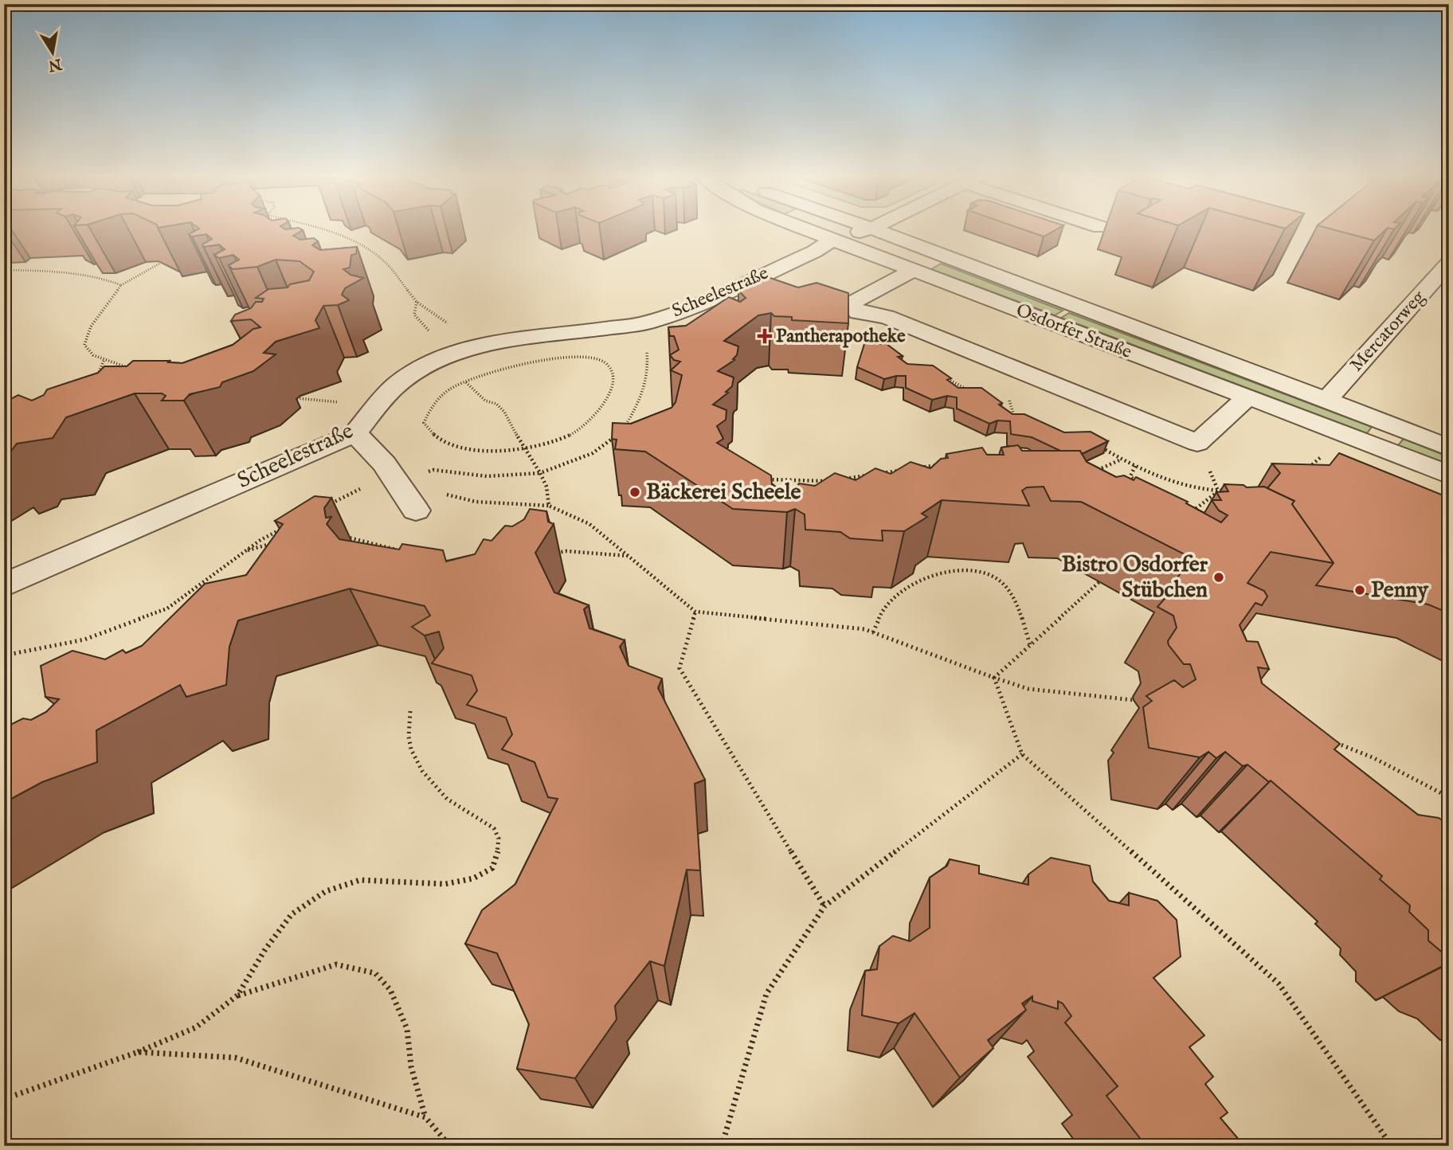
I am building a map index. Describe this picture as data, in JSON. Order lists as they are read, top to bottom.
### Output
{
  "streets": {
    "street": ["Scheelestraße", "Osdorfer Straße", "Mercatorweg"]
  },
  "crossings": [
    ["Scheelestraße", "Osdorfer Straße"],
    ["Osdorfer Straße", "Mercatorweg"]
  ],
  "places": {
    "health": ["Pantherapotheke"],
    "other": ["Bäckerei Scheele", "Bistro Osdorfer Stübchen", "Penny"]
  },
  "north": "bottom"
}
